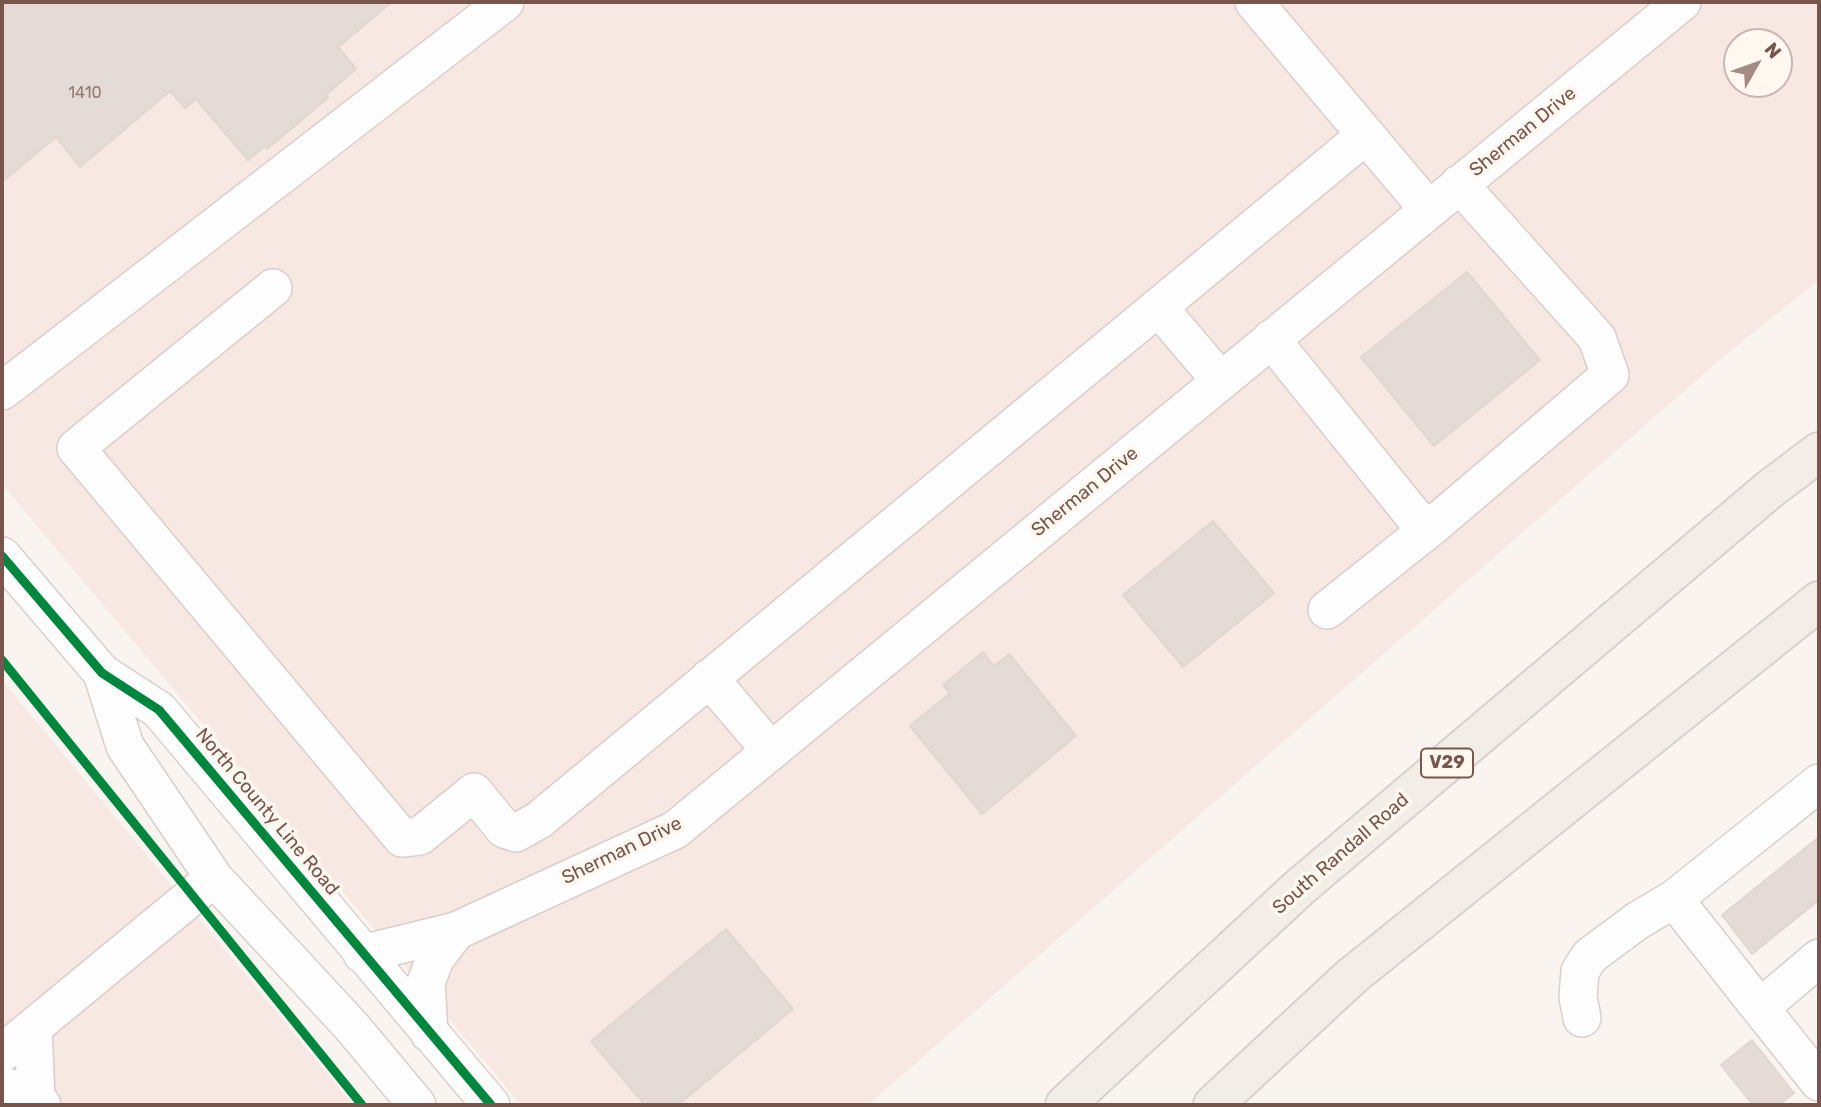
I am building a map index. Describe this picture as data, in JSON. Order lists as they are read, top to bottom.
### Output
{
  "streets": {
    "main road": ["V29", "South Randall Road"],
    "street": ["Sherman Drive", "North County Line Road"]
  },
  "crossings": [
    ["Sherman Drive", "North County Line Road"]
  ],
  "house_numbers": ["1410"],
  "north": "top right"
}
